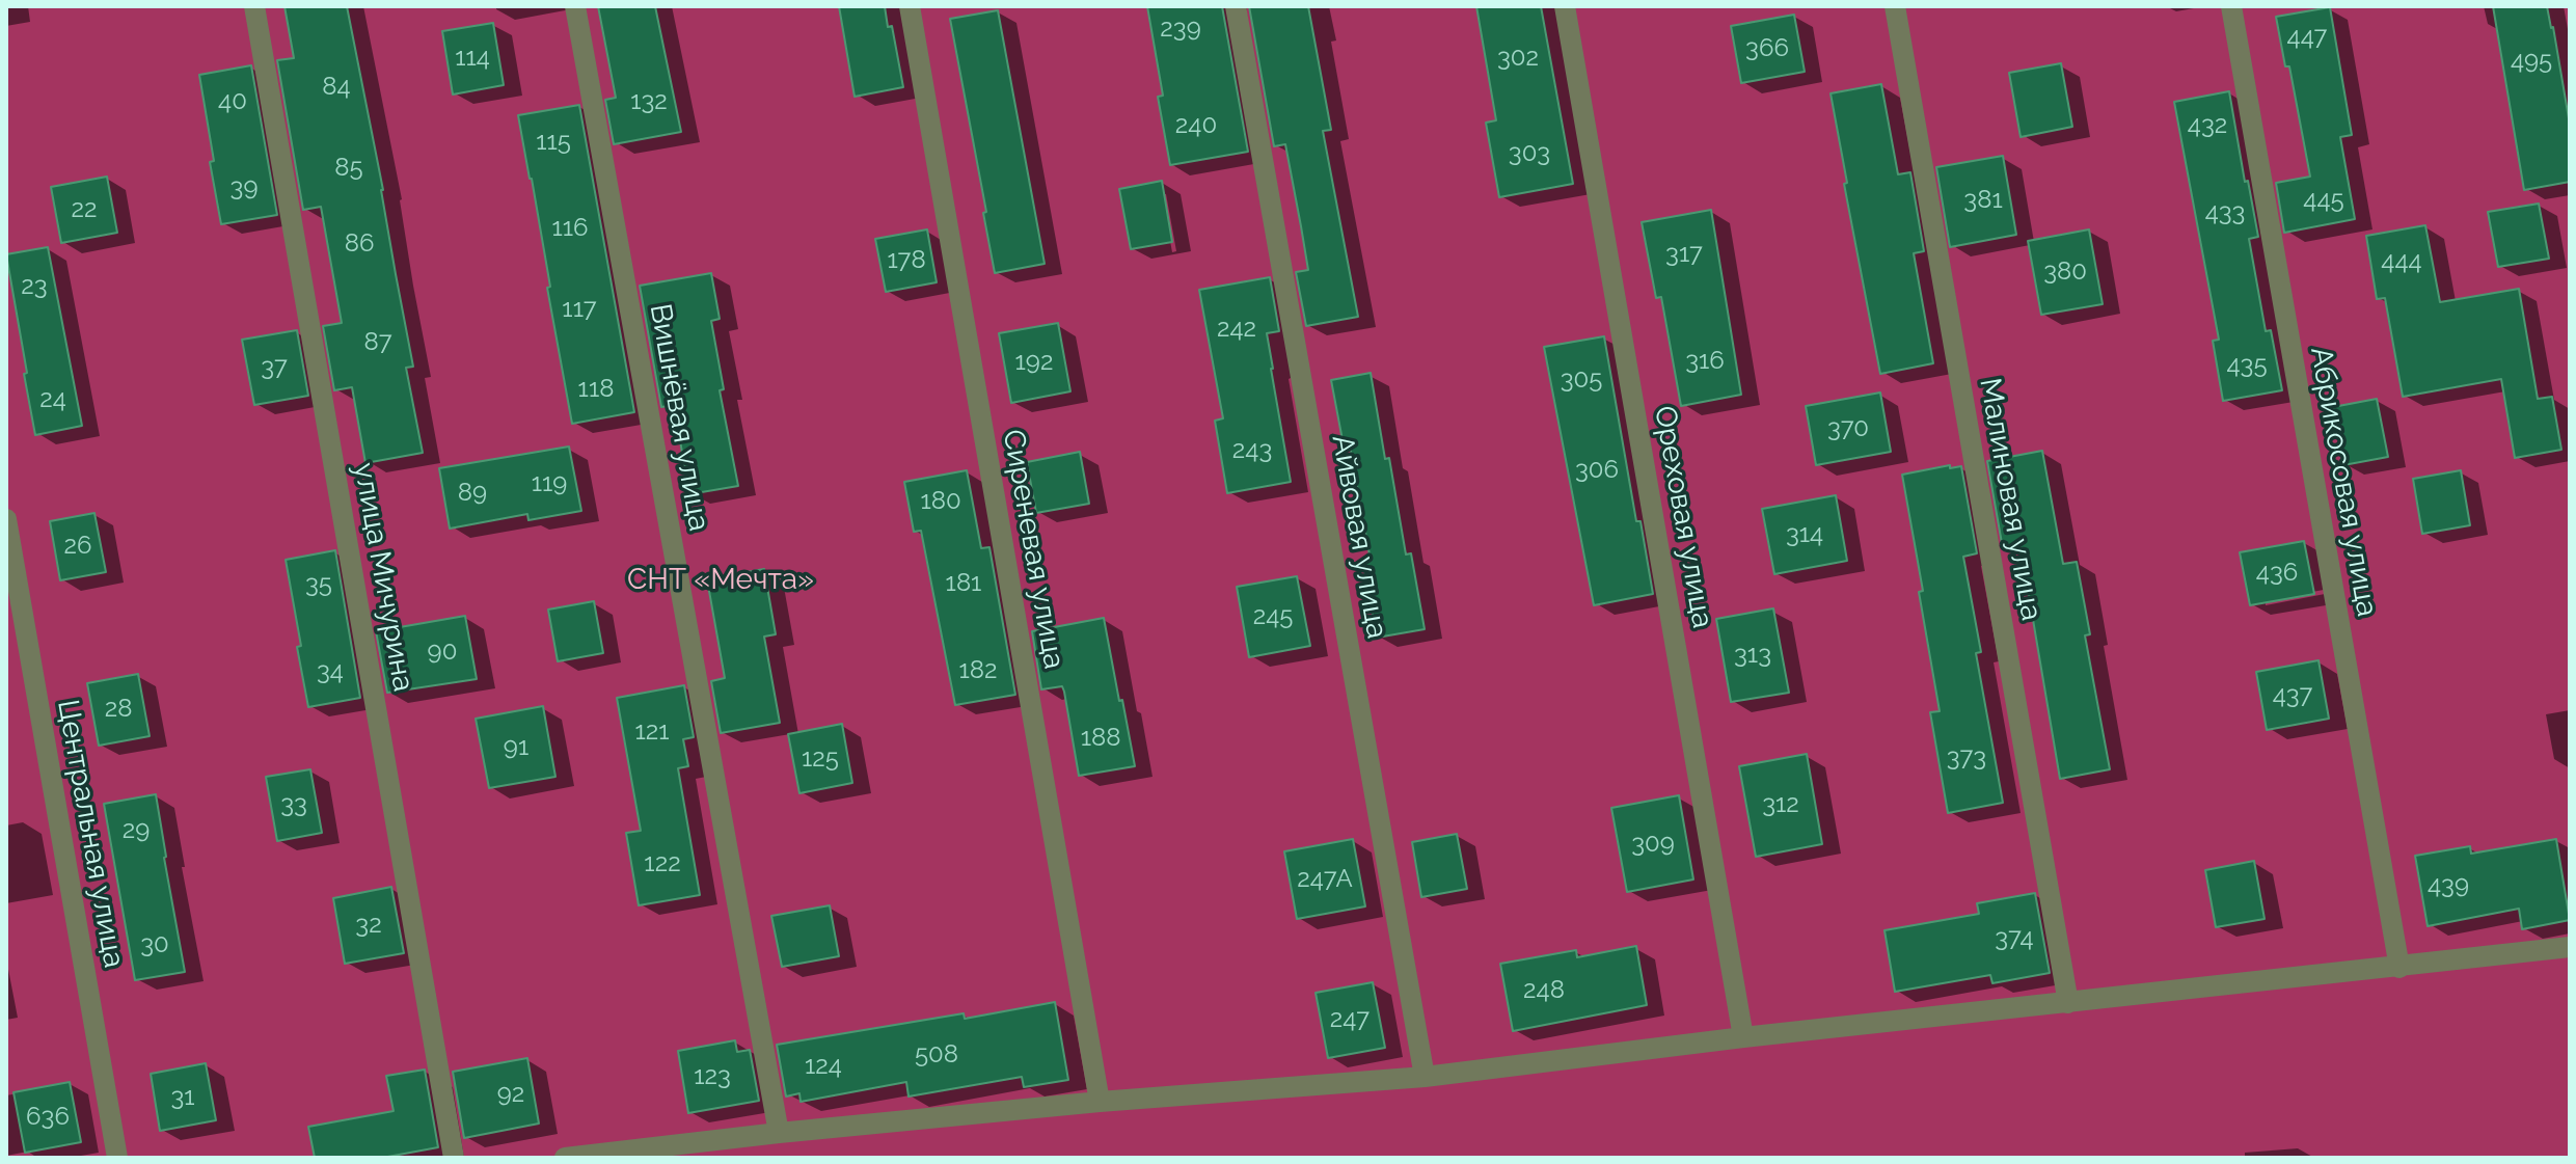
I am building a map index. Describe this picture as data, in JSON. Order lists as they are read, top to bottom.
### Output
{
  "streets": {
    "street": [
      "Вишнёвая улица",
      "Абрикосовая улица",
      "Малиновая улица",
      "Ореховая улица",
      "Айвовая улица",
      "Сиреневая улица",
      "улица Мичурина",
      "Центральная улица"
    ]
  },
  "parks": ["СНТ «Мечта»"],
  "house_numbers": [
    "239",
    "447",
    "366",
    "114",
    "302",
    "495",
    "84",
    "40",
    "132",
    "240",
    "432",
    "115",
    "303",
    "85",
    "39",
    "381",
    "445",
    "22",
    "433",
    "116",
    "86",
    "317",
    "178",
    "444",
    "380",
    "23",
    "117",
    "242",
    "87",
    "316",
    "192",
    "435",
    "37",
    "305",
    "118",
    "24",
    "370",
    "243",
    "306",
    "119",
    "89",
    "180",
    "314",
    "26",
    "436",
    "181",
    "35",
    "245",
    "90",
    "313",
    "182",
    "34",
    "437",
    "28",
    "121",
    "188",
    "91",
    "373",
    "125",
    "33",
    "312",
    "29",
    "309",
    "122",
    "247А",
    "439",
    "32",
    "374",
    "30",
    "248",
    "247",
    "508",
    "124",
    "123",
    "92",
    "31",
    "636"
  ]
}
